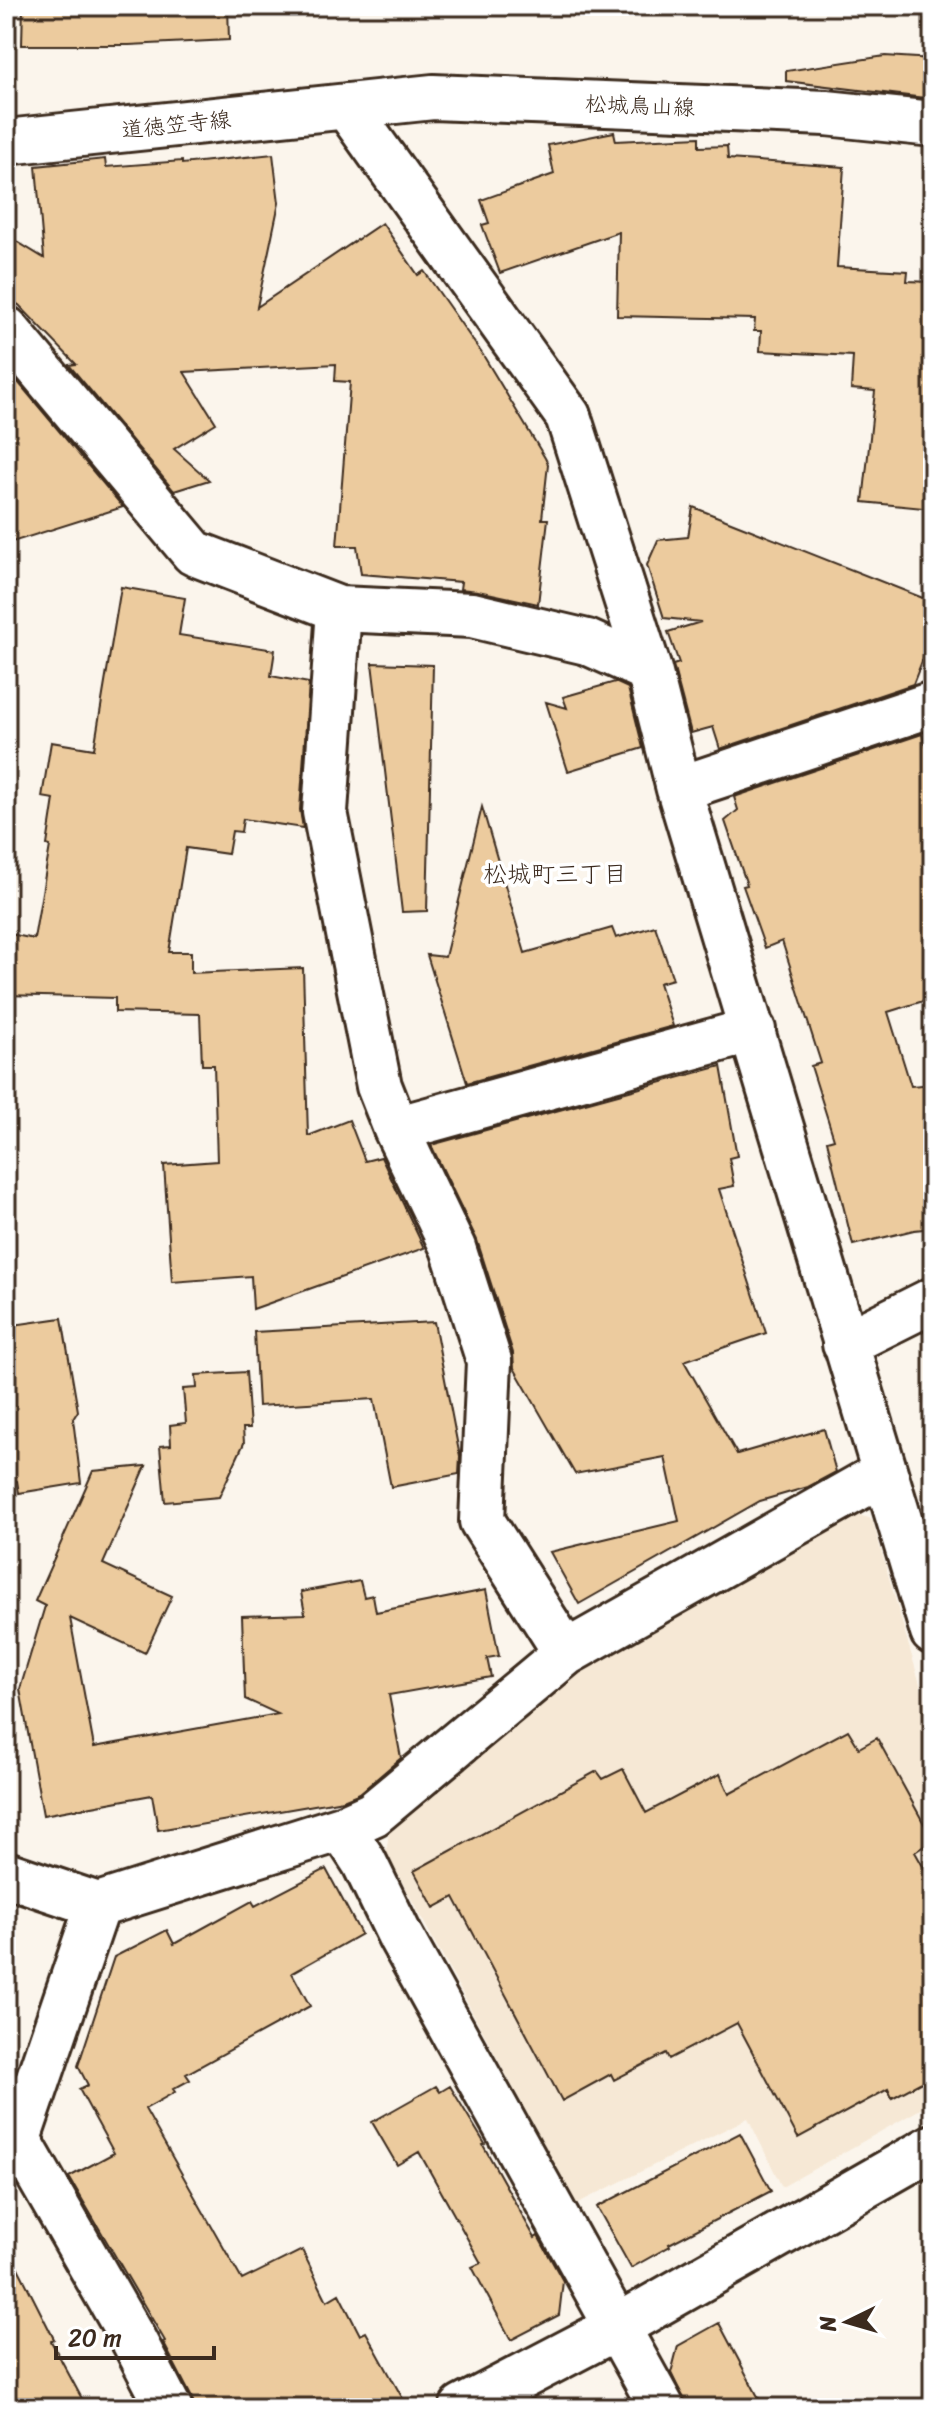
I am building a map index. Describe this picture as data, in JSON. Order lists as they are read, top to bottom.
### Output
{
  "streets": {
    "street": ["松城鳥山線", "道徳笠寺線"]
  },
  "crossings": [
    ["松城鳥山線", "道徳笠寺線"]
  ],
  "districts": ["松城町三丁目"],
  "scale_bar": "20 m",
  "north": "left"
}
